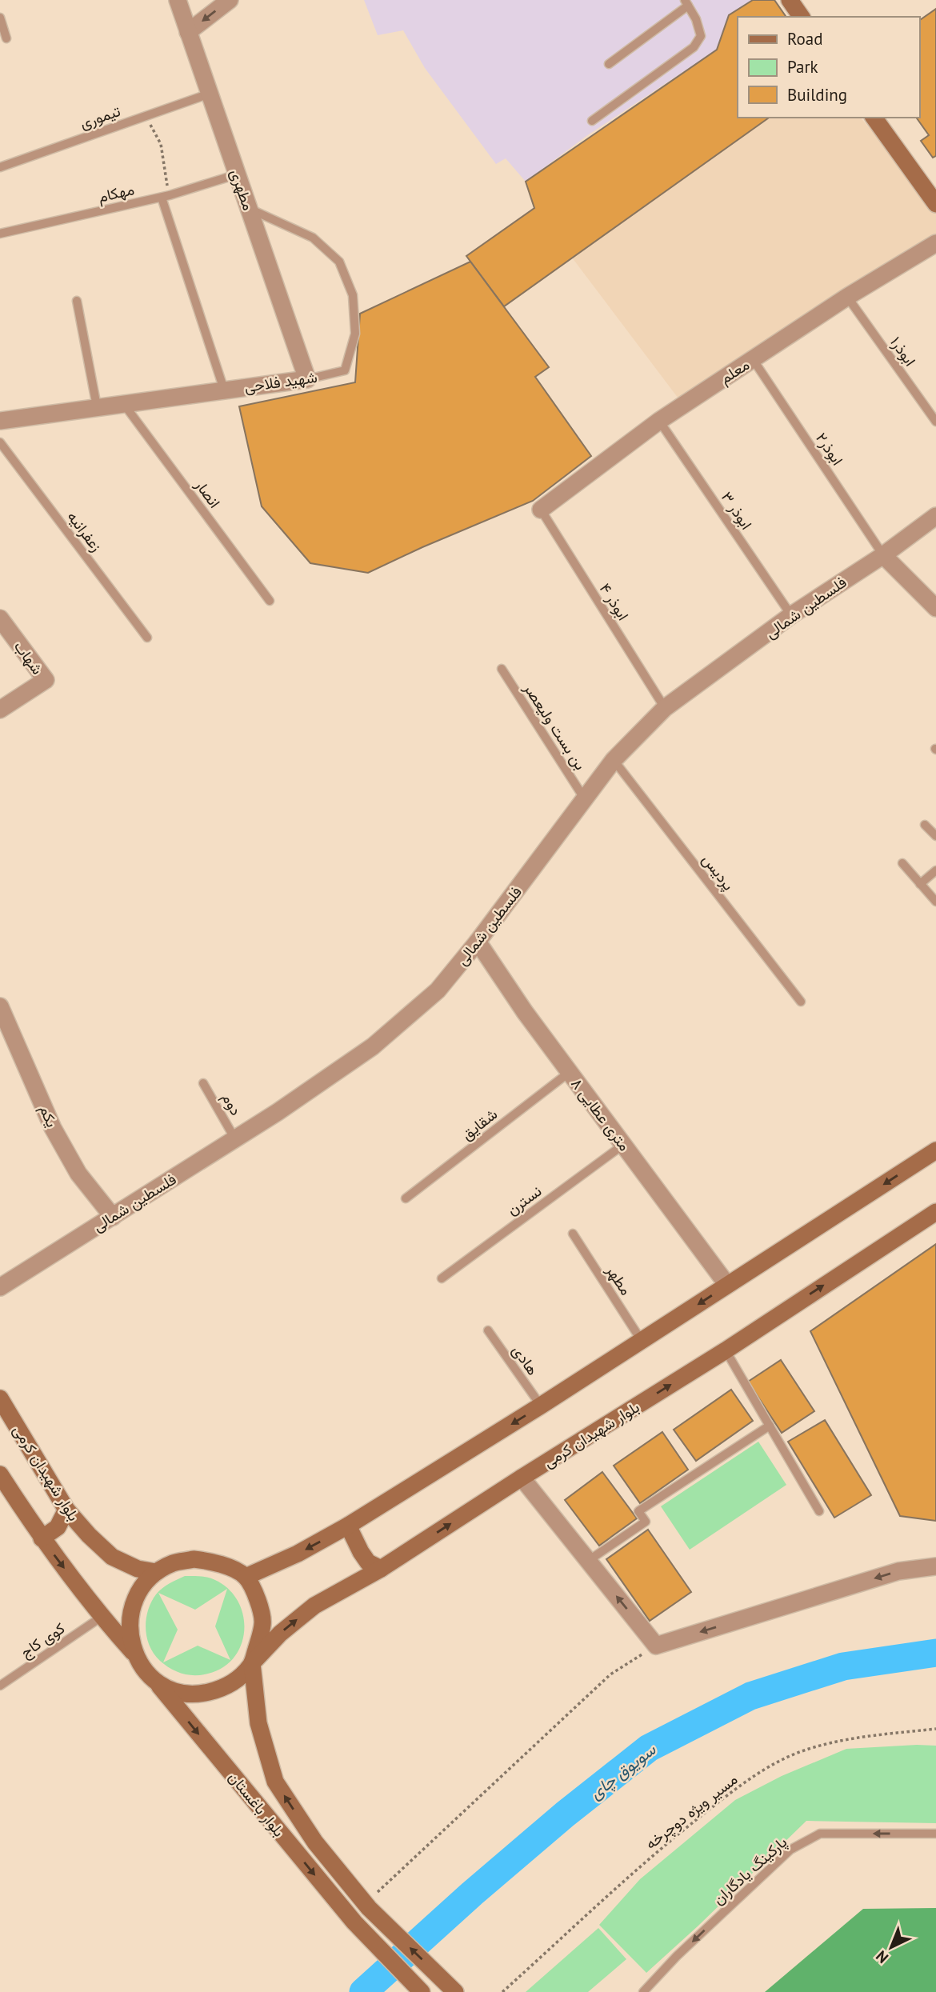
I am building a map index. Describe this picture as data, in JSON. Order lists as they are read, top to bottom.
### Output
{
  "streets": {
    "main road": ["بلوار شهیدان کرمی", "بلوار باغستان"],
    "street": [
      "مطهری",
      "معلم",
      "شهید فلاحی",
      "فلسطین شمالی",
      "شهاب",
      "۸ متری عطایی",
      "یکم"
    ],
    "lane": [
      "تیموری",
      "مهکام",
      "ابوذر۱",
      "ابوذر۲",
      "انصار",
      "ابوذر ۳",
      "زعفرانیه",
      "ابوذر ۴",
      "بن بست ولیعصر",
      "پردیس",
      "دوم",
      "شقایق",
      "نسترن",
      "مطهر",
      "هادی",
      "کوی کاج",
      "پارکینگ یادگاران"
    ],
    "path": ["مسیر ویژه دوچرخه"]
  },
  "crossings": [
    ["تیموری", "مطهری"],
    ["مطهری", "مهکام"],
    ["مطهری", "شهید فلاحی"],
    ["ابوذر۱", "معلم"],
    ["معلم", "ابوذر۲"],
    ["معلم", "ابوذر ۳"],
    ["معلم", "ابوذر ۴"],
    ["شهید فلاحی", "انصار"],
    ["ابوذر۲", "فلسطین شمالی"],
    ["ابوذر ۳", "فلسطین شمالی"],
    ["ابوذر ۴", "فلسطین شمالی"],
    ["فلسطین شمالی", "بن بست ولیعصر"],
    ["فلسطین شمالی", "پردیس"],
    ["فلسطین شمالی", "دوم"],
    ["فلسطین شمالی", "۸ متری عطایی"],
    ["فلسطین شمالی", "یکم"],
    ["۸ متری عطایی", "شقایق"],
    ["۸ متری عطایی", "نسترن"],
    ["بلوار شهیدان کرمی", "بلوار باغستان"]
  ],
  "one_way": ["پارکینگ یادگاران"],
  "water": ["سویوق چای"],
  "legend": ["Road", "Park", "Building"],
  "north": "bottom left"
}
